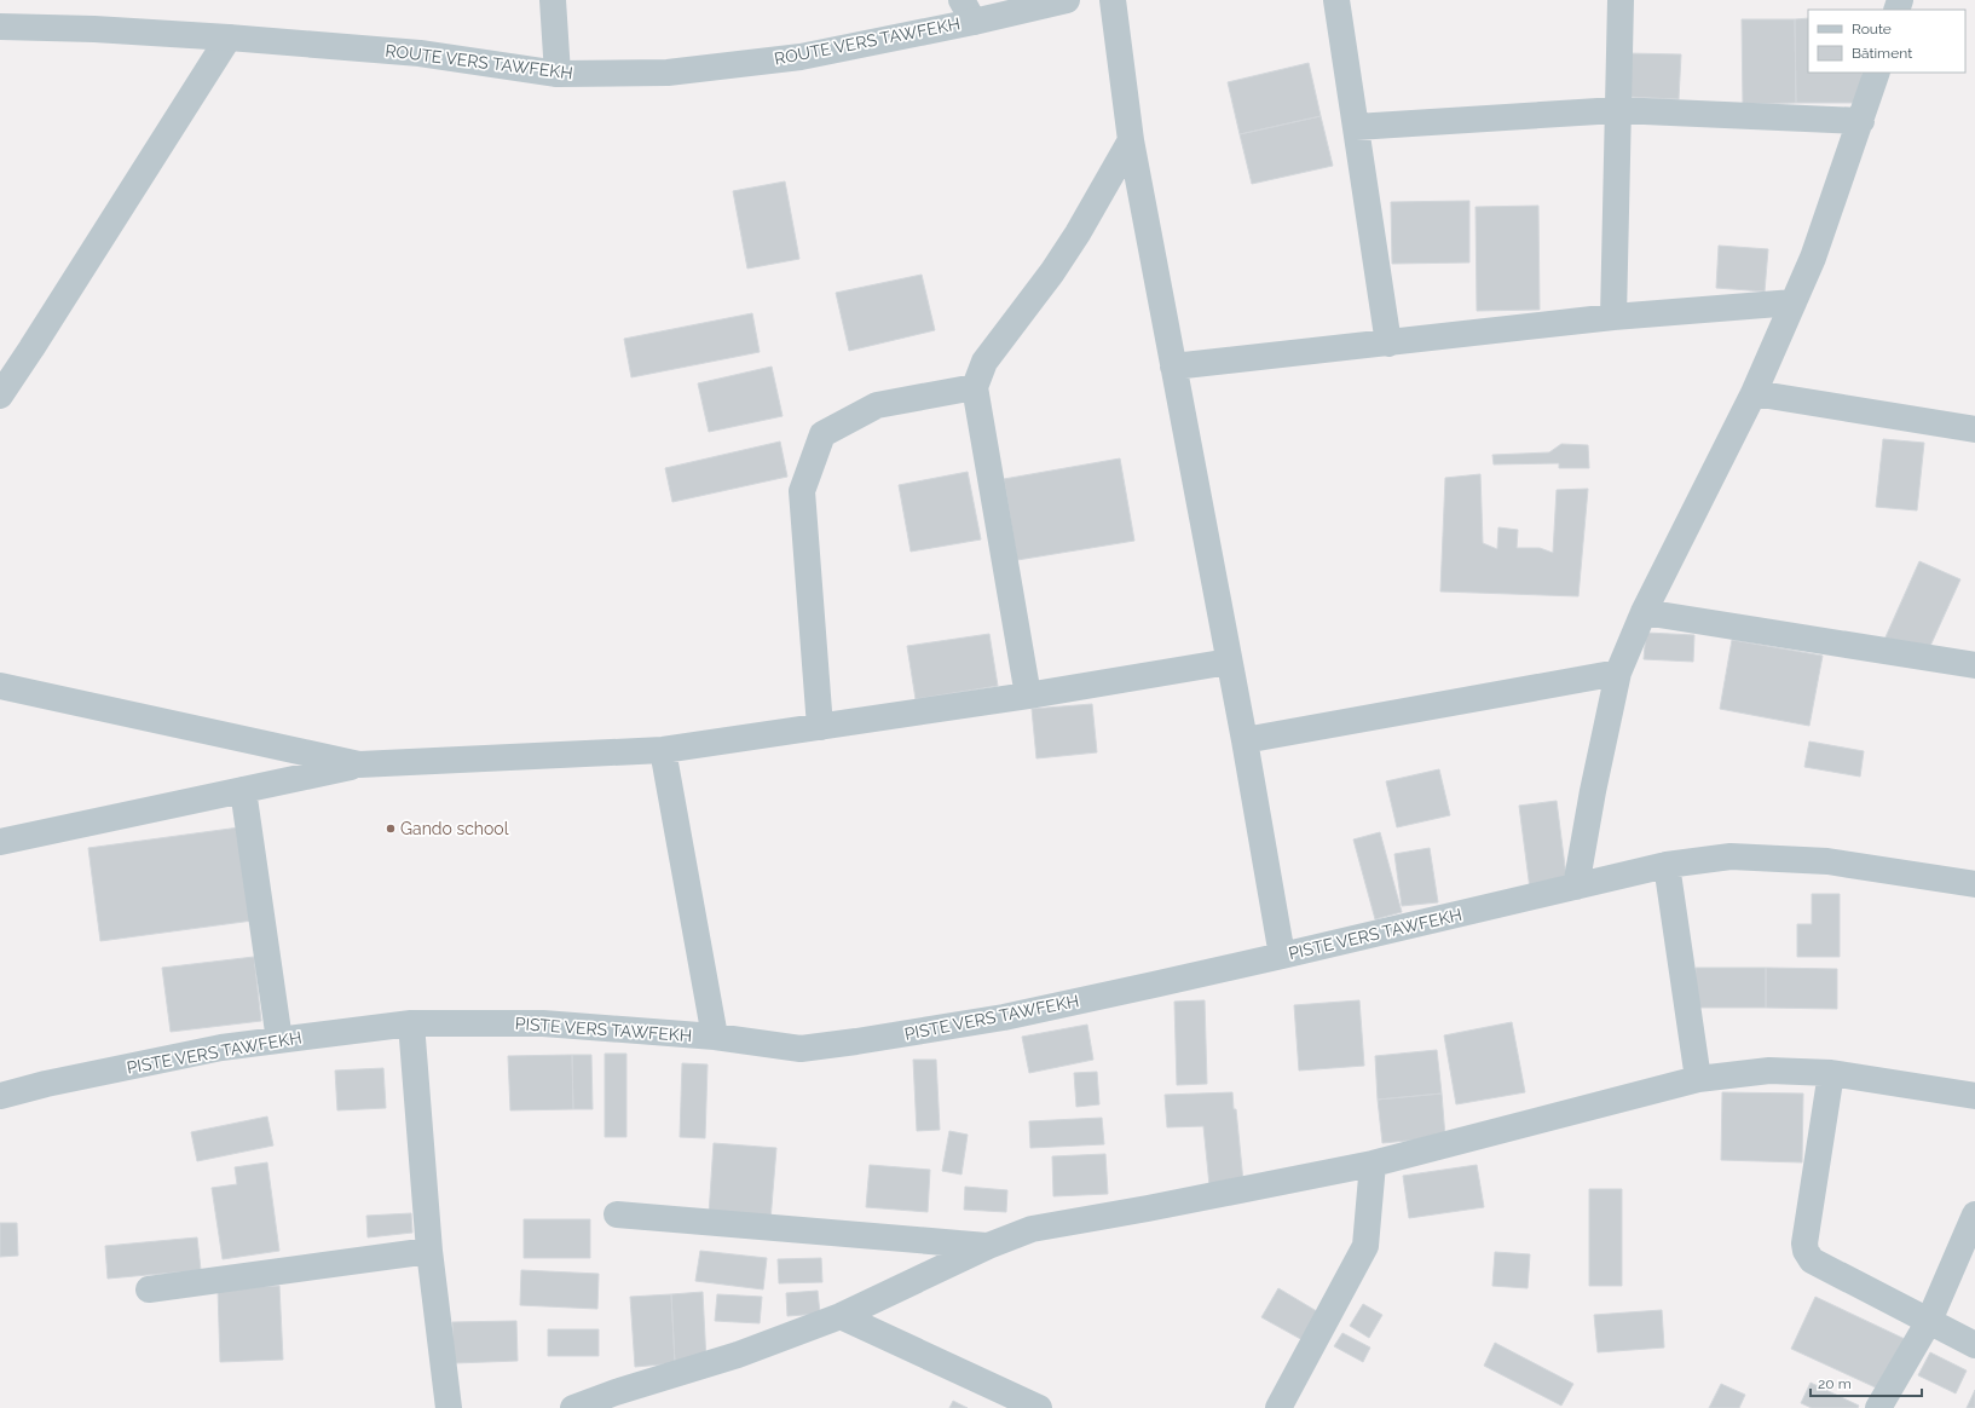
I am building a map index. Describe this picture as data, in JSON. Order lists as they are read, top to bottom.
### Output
{
  "streets": {
    "street": ["ROUTE VERS TAWFEKH", "PISTE VERS TAWFEKH"]
  },
  "places": ["Gando school"],
  "legend": ["Route", "Bâtiment"],
  "scale_bar": "20 m"
}
